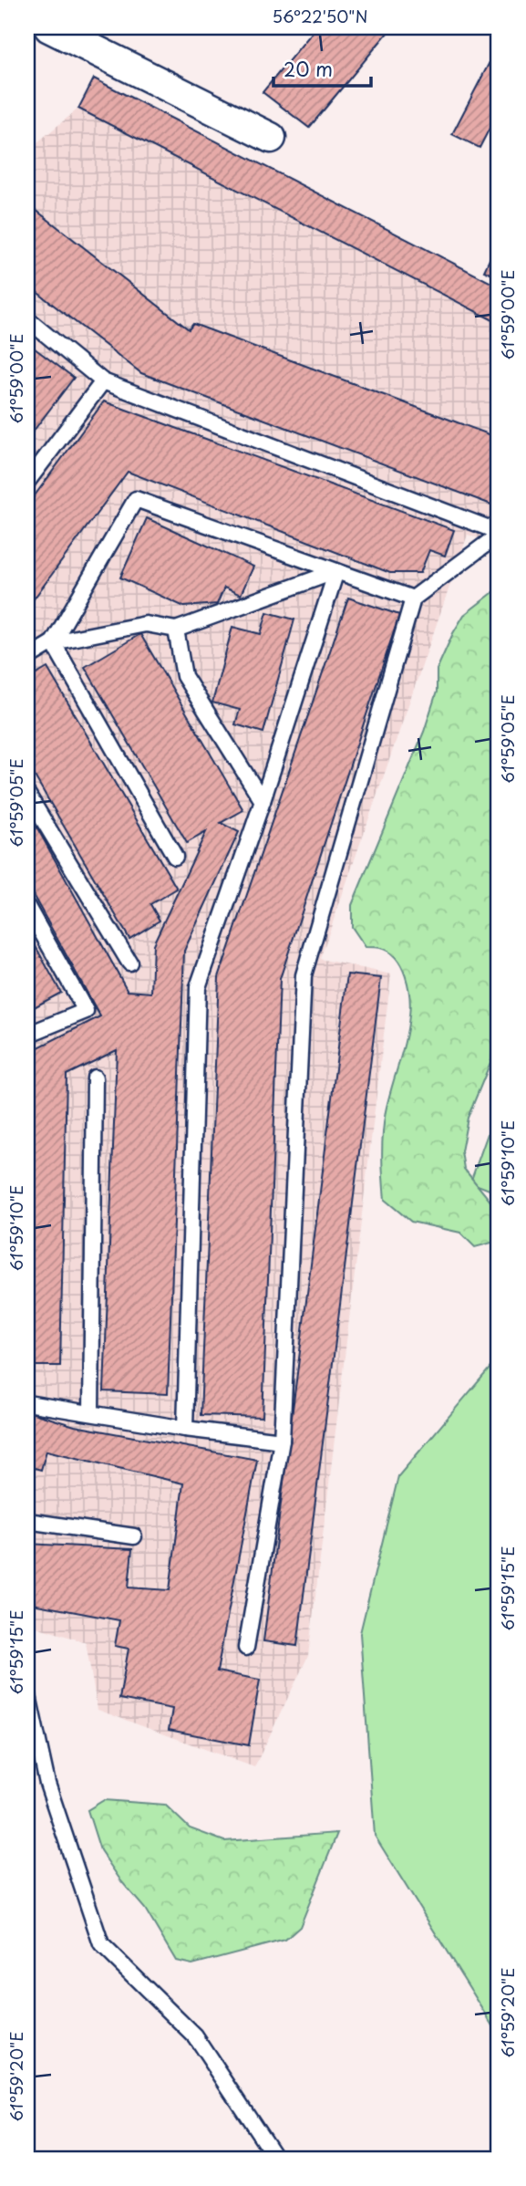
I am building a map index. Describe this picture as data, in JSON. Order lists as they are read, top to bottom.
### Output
{
  "scale_bar": "20 m",
  "coordinates": [
    "56°22'50\"N",
    "61°59'00\"E",
    "61°59'05\"E",
    "61°59'10\"E",
    "61°59'15\"E",
    "61°59'20\"E"
  ]
}
